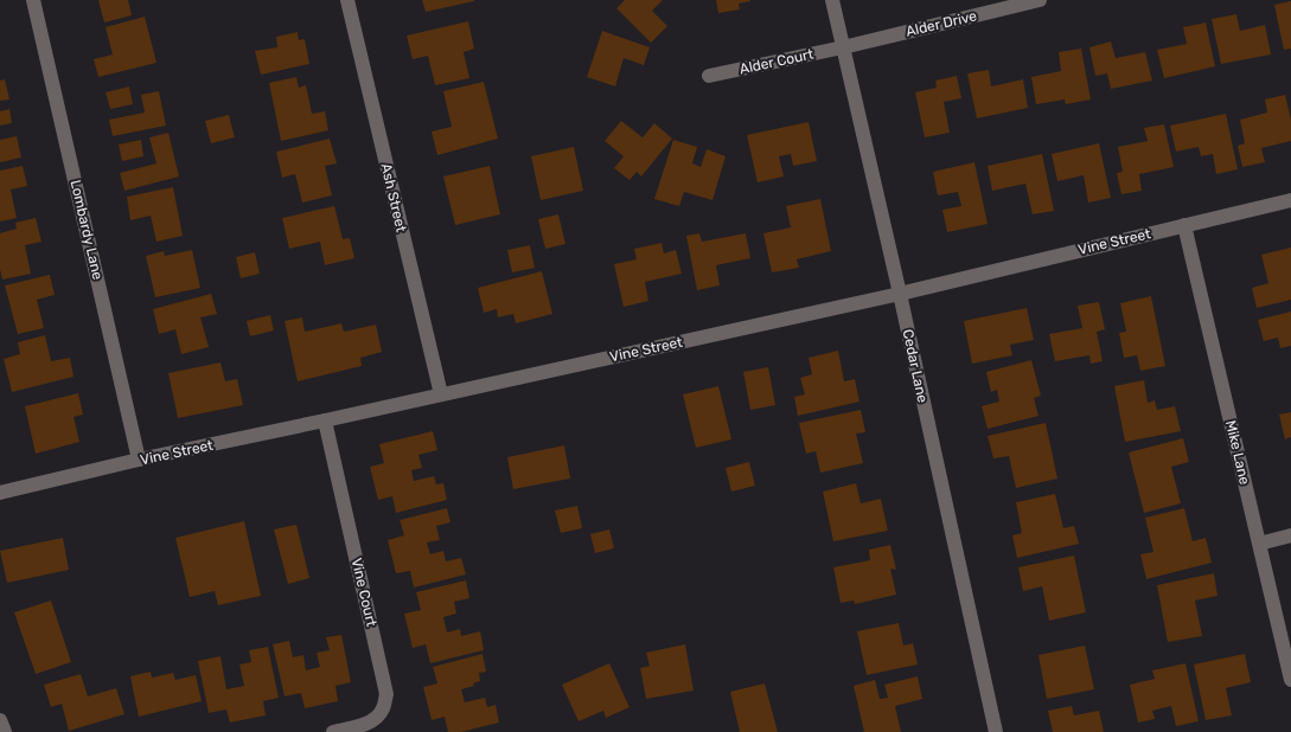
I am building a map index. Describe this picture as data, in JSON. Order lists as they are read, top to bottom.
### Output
{
  "streets": {
    "street": [
      "Alder Drive",
      "Alder Court",
      "Ash Street",
      "Lombardy Lane",
      "Vine Street",
      "Cedar Lane",
      "Mike Lane",
      "Vine Court"
    ]
  },
  "crossings": [
    ["Alder Drive", "Alder Court"],
    ["Alder Drive", "Cedar Lane"],
    ["Alder Court", "Cedar Lane"],
    ["Ash Street", "Vine Street"],
    ["Lombardy Lane", "Vine Street"],
    ["Vine Street", "Cedar Lane"],
    ["Vine Street", "Mike Lane"],
    ["Vine Street", "Vine Court"]
  ]
}
